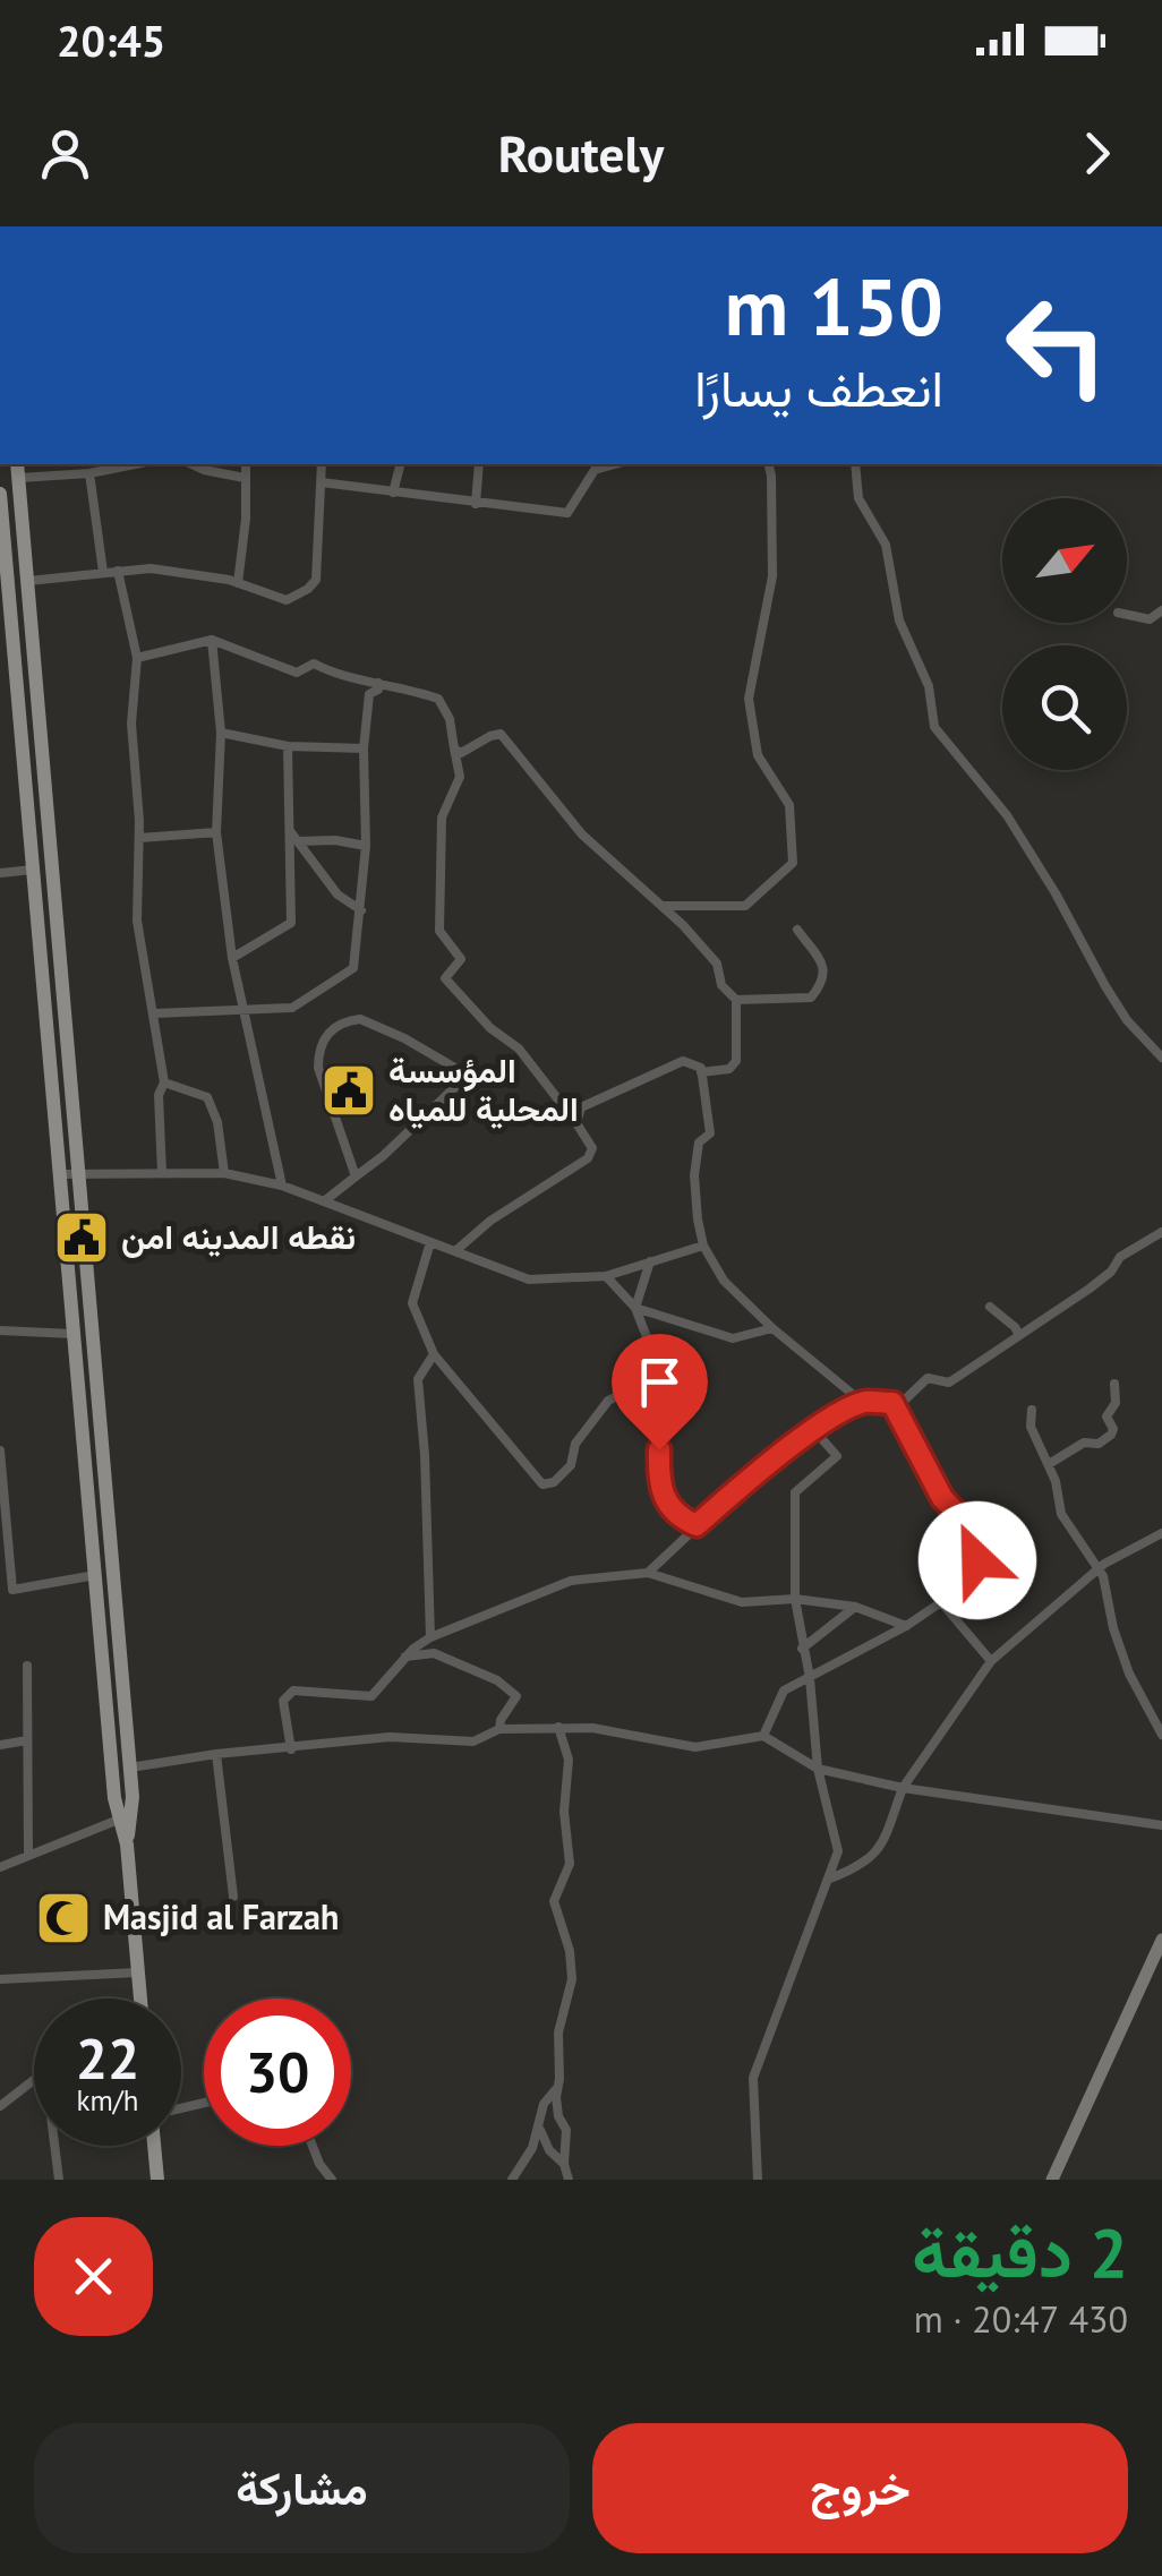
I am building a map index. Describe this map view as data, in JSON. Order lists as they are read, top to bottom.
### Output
{
  "places": {
    "public building": ["المؤسسة المحلية للمياه", "نقطه المدينه امن"],
    "mosque": ["Masjid al Farzah"]
  },
  "north": "top right",
  "page": {
    "status": "20:45",
    "header": "Routely",
    "turn": ["150 m", "انعطف يسارًا"],
    "speed": "22 km/h",
    "limit": "30",
    "heading": ["2 دقيقة", "430 m · 20:47"],
    "buttons": ["خروج", "مشاركة"]
  }
}
